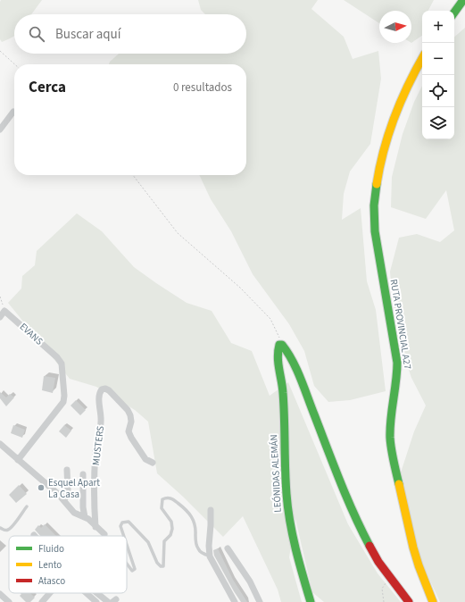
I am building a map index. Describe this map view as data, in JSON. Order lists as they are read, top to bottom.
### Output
{
  "streets": {
    "street": [
      "RUTA PROVINCIAL A27",
      "EVANS",
      "MUSTERS",
      "LEÓNIDAS ALEMÁN"
    ]
  },
  "places": ["Esquel Apart La Casa"],
  "legend": ["Fluido", "Lento", "Atasco"],
  "north": "right",
  "page": {
    "map_buttons": ["+", "−"],
    "search": "Buscar aquí",
    "heading": ["Cerca", "0 resultados"]
  }
}
